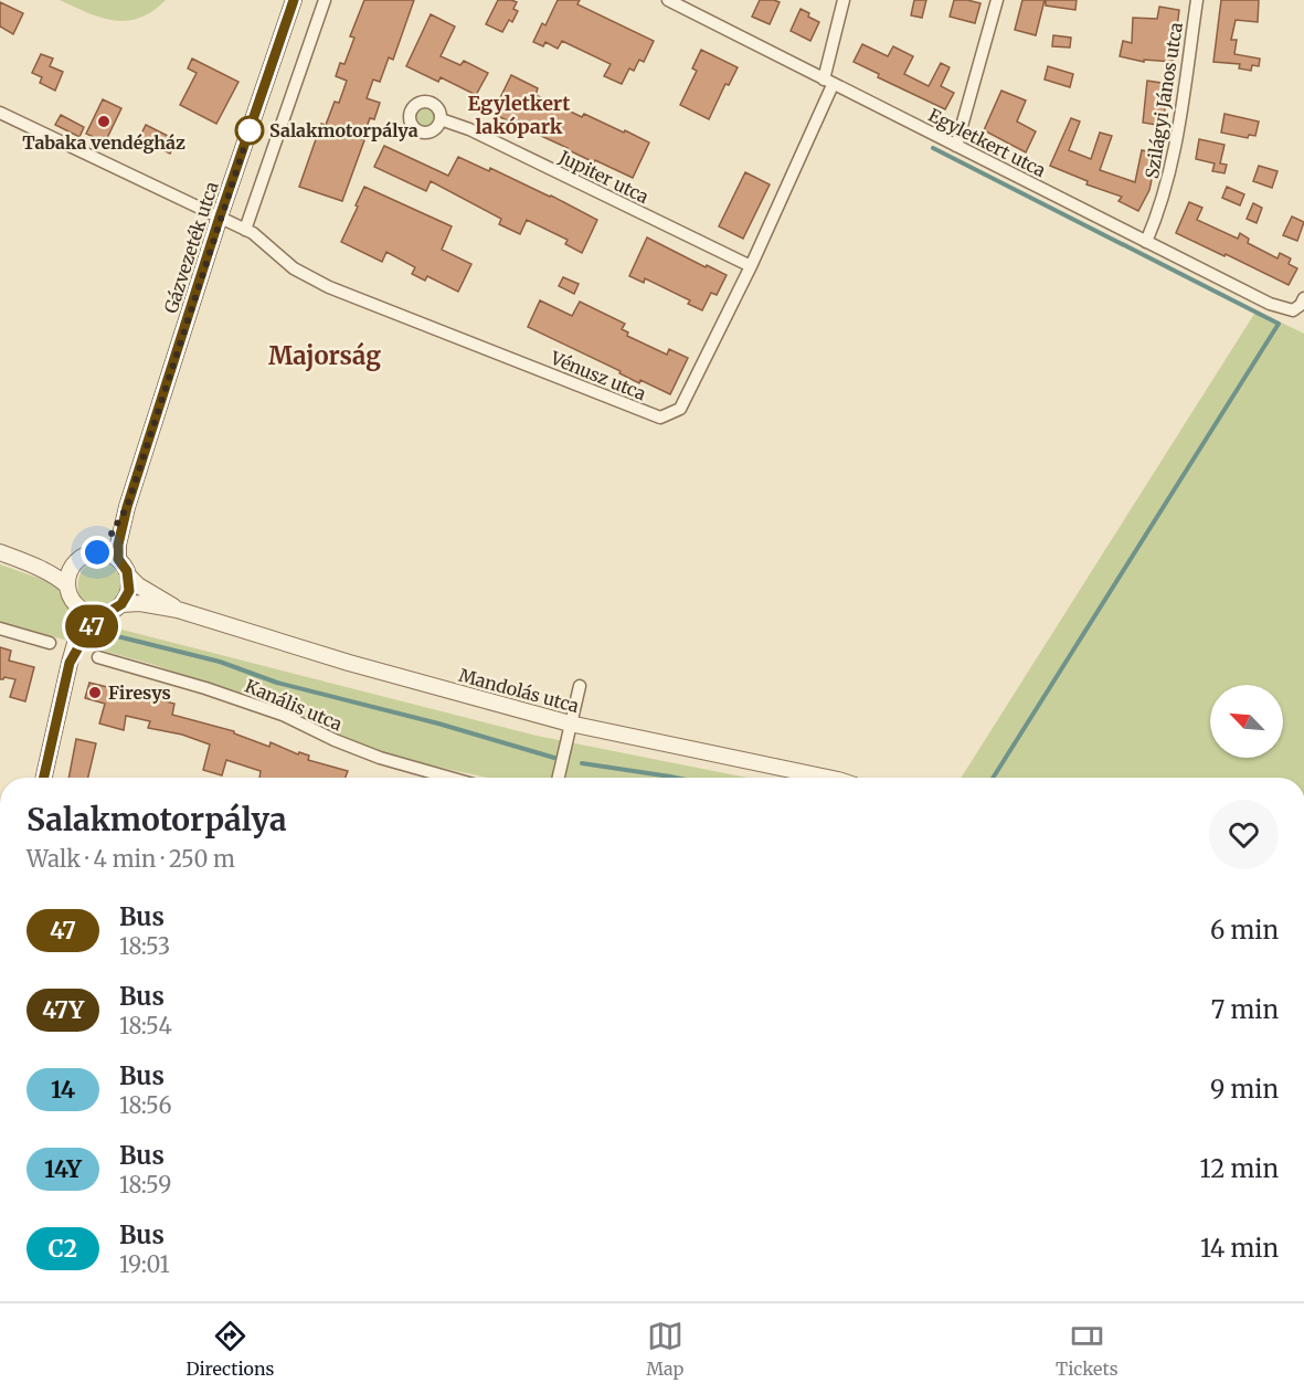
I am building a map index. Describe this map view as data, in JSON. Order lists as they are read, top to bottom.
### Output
{
  "streets": {
    "street": [
      "Szilágyi János utca",
      "Egyletkert utca",
      "Jupiter utca",
      "Gázvezeték utca",
      "Vénusz utca",
      "Mandolás utca",
      "Kanális utca"
    ]
  },
  "crossings": [
    ["Szilágyi János utca", "Egyletkert utca"],
    ["Egyletkert utca", "Vénusz utca"],
    ["Jupiter utca", "Vénusz utca"],
    ["Gázvezeték utca", "Vénusz utca"],
    ["Gázvezeték utca", "Mandolás utca"]
  ],
  "districts": ["Egyletkert lakópark", "Majorság"],
  "places": ["Tabaka vendégház", "Salakmotorpálya", "Firesys"],
  "lines": ["bus line 47"],
  "north": "top left",
  "page": {
    "on_map": "47",
    "heading": ["Salakmotorpálya", "Walk · 4 min · 250 m"],
    "list": [
      {
        "mark": "47",
        "name": "Bus",
        "note": "18:53",
        "value": "6 min"
      },
      {
        "mark": "47Y",
        "name": "Bus",
        "note": "18:54",
        "value": "7 min"
      },
      {
        "mark": "14",
        "name": "Bus",
        "note": "18:56",
        "value": "9 min"
      },
      {
        "mark": "14Y",
        "name": "Bus",
        "note": "18:59",
        "value": "12 min"
      },
      {
        "mark": "C2",
        "name": "Bus",
        "note": "19:01",
        "value": "14 min"
      }
    ],
    "tabs": ["Directions", "Map", "Tickets"]
  }
}
